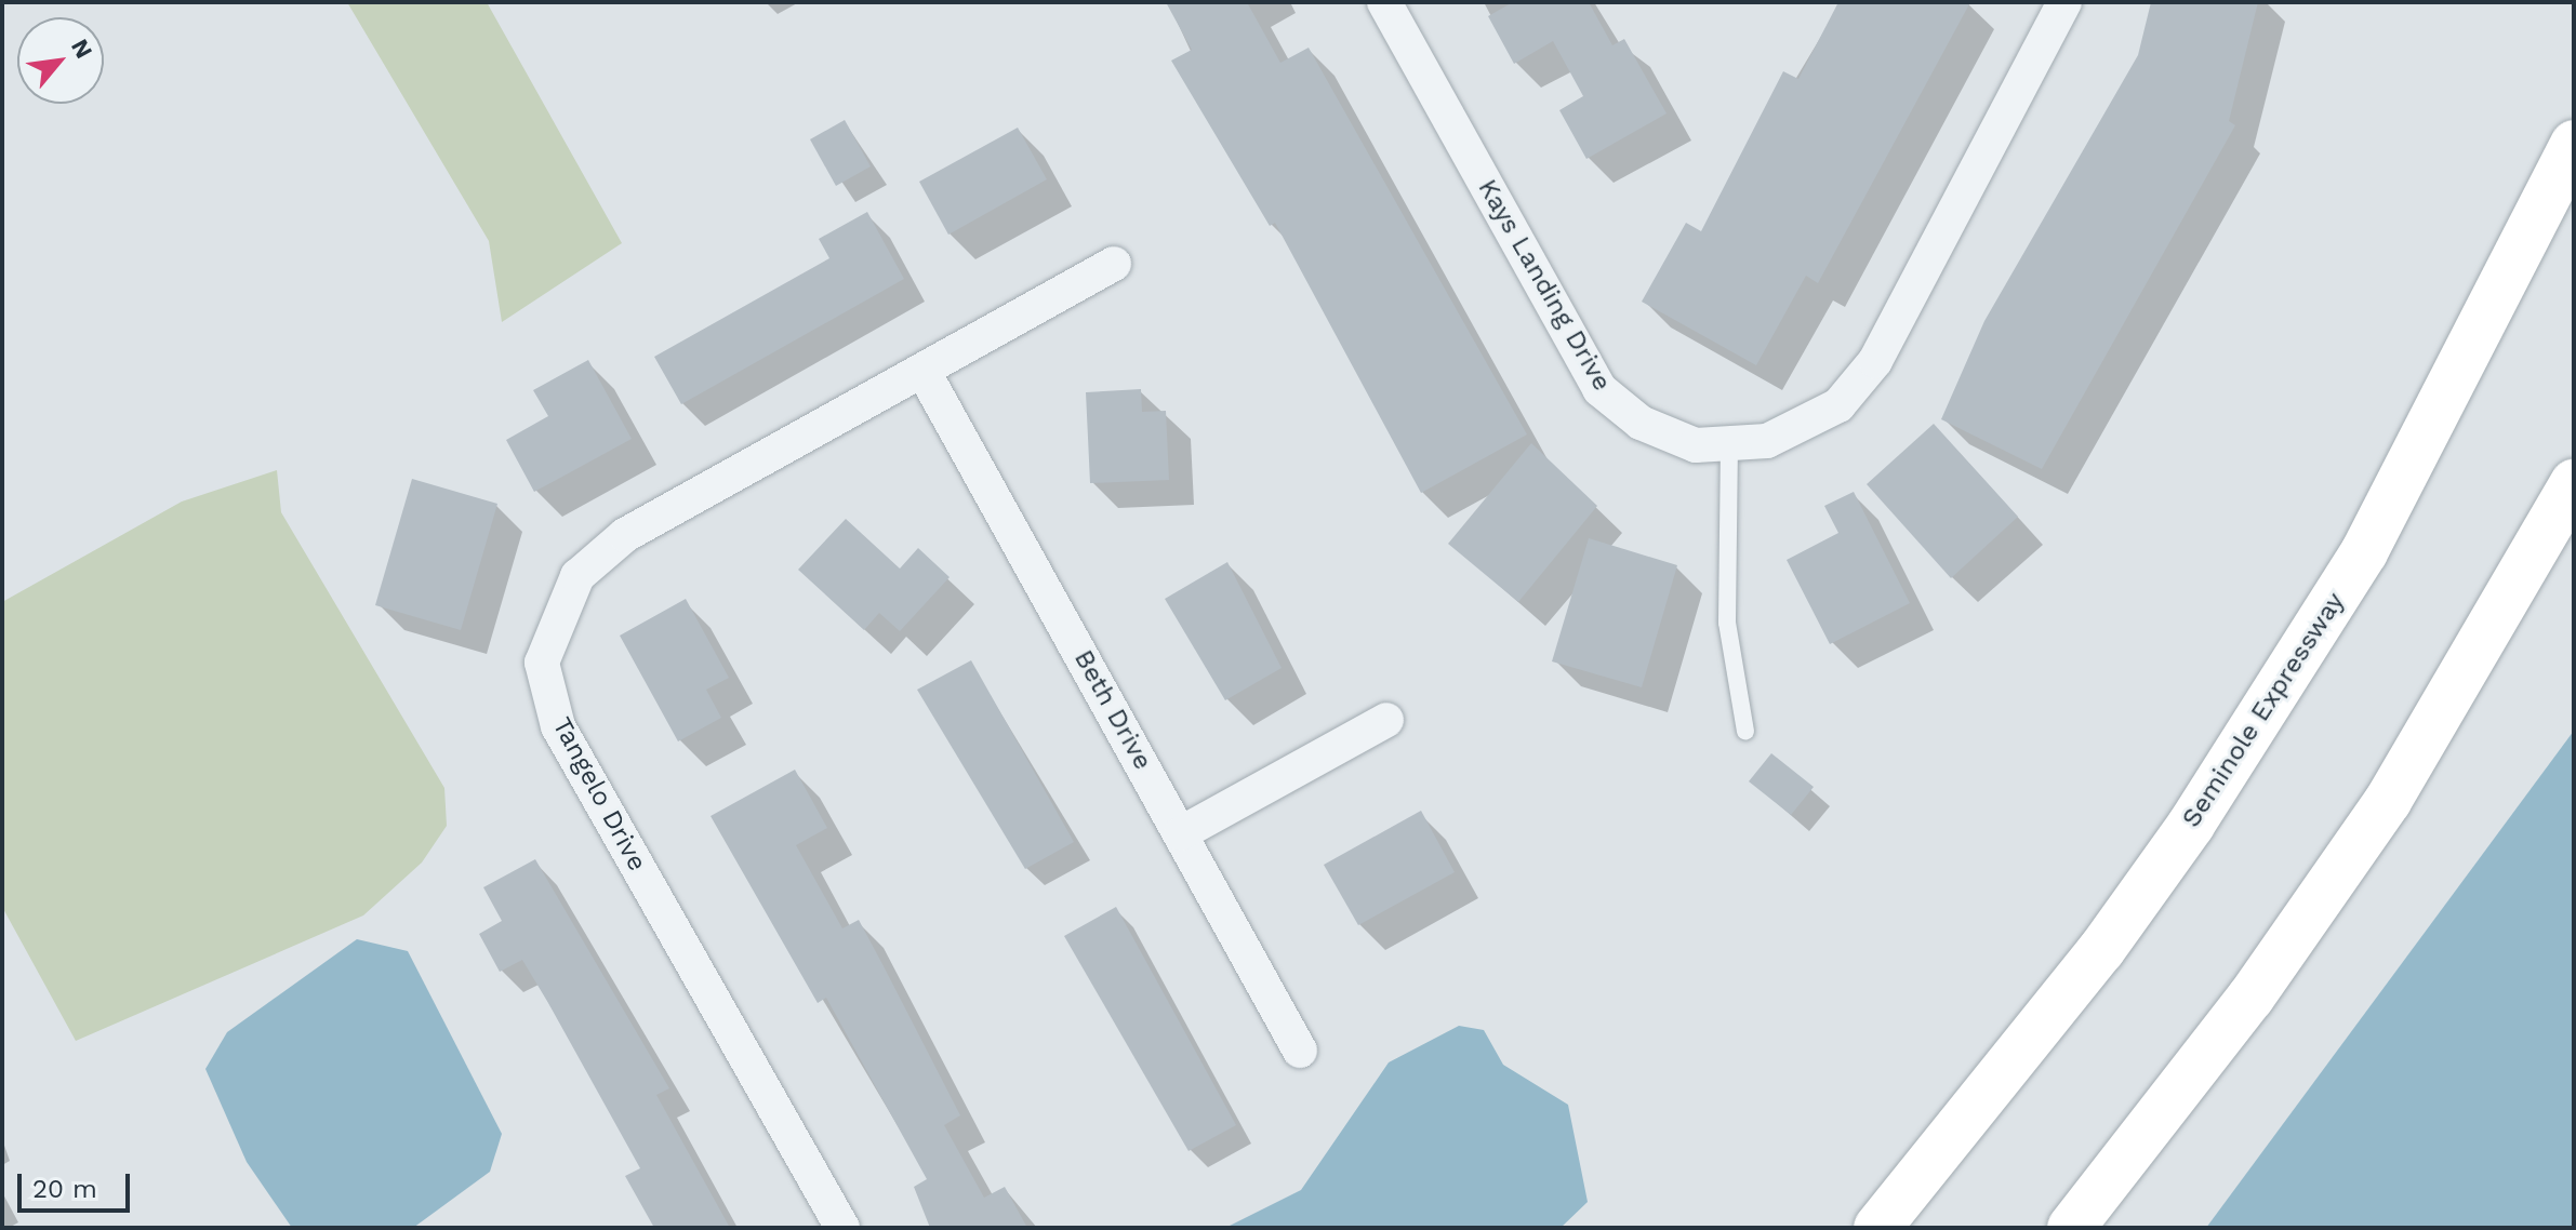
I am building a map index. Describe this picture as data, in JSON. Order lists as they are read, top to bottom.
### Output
{
  "streets": {
    "highway": ["Seminole Expressway"],
    "street": ["Kays Landing Drive", "Beth Drive", "Tangelo Drive"]
  },
  "crossings": [
    ["Beth Drive", "Tangelo Drive"]
  ],
  "scale_bar": "20 m",
  "north": "top right"
}
